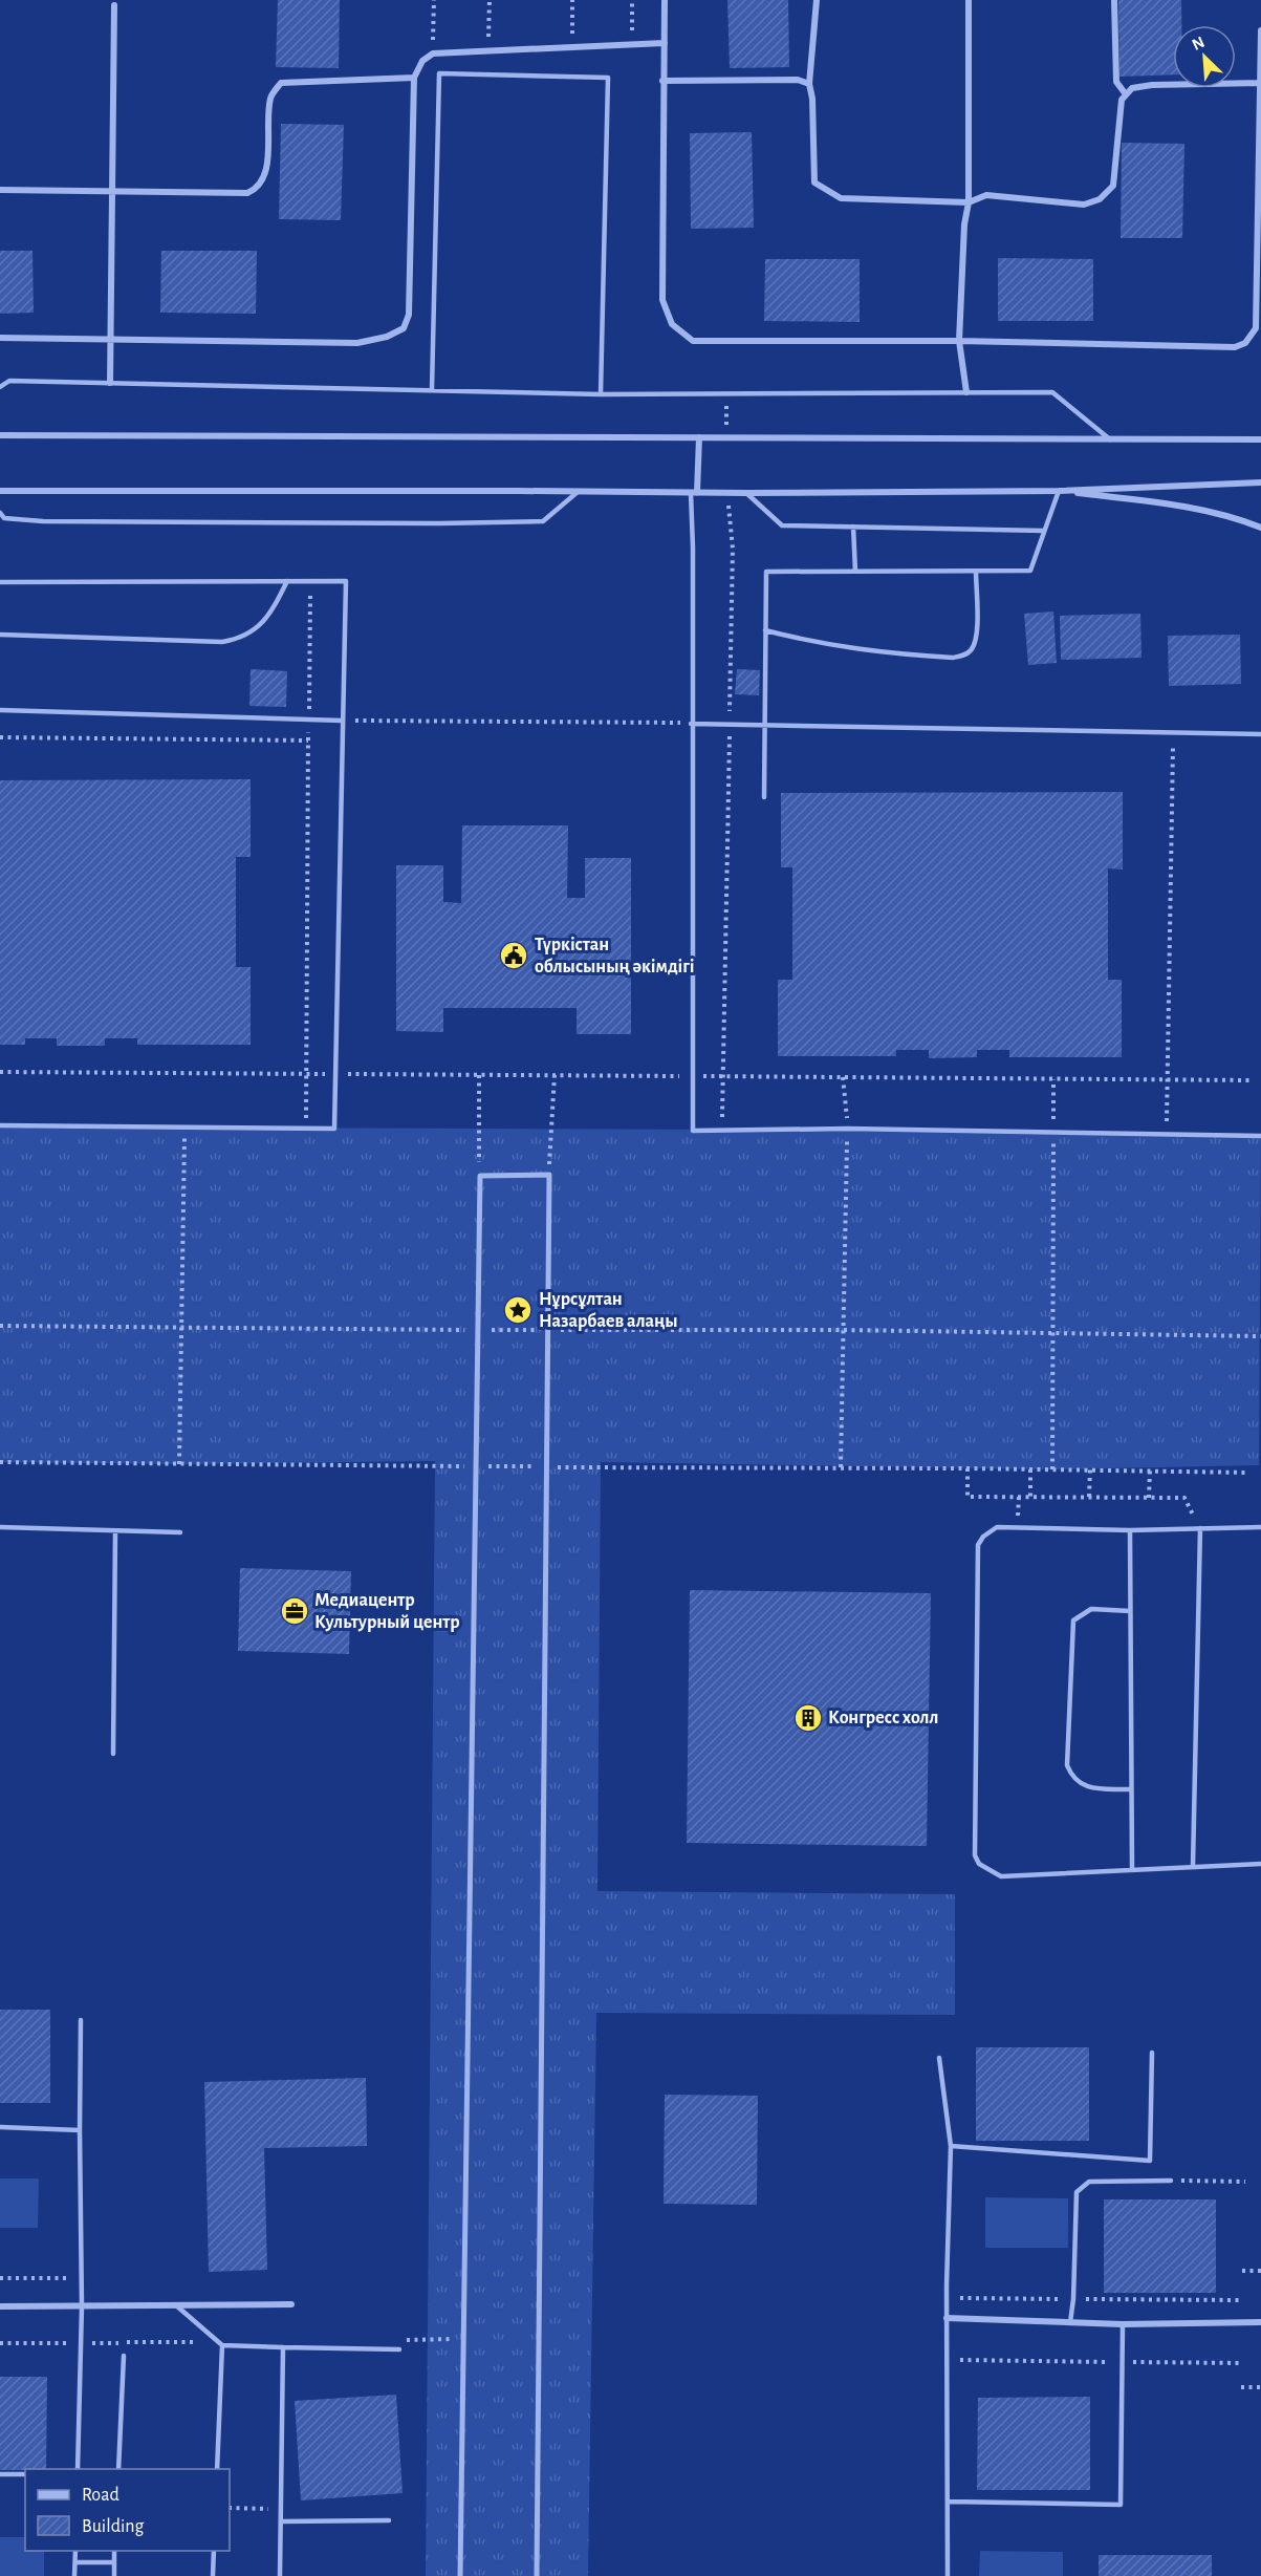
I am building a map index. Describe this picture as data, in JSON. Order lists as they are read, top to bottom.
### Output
{
  "places": {
    "public building": ["Түркістан облысының әкімдігі"],
    "place": ["Нұрсұлтан Назарбаев алаңы"],
    "office": ["Медиацентр Культурный центр"],
    "building": ["Конгресс холл"]
  },
  "legend": ["Road", "Building"],
  "north": "top left"
}
